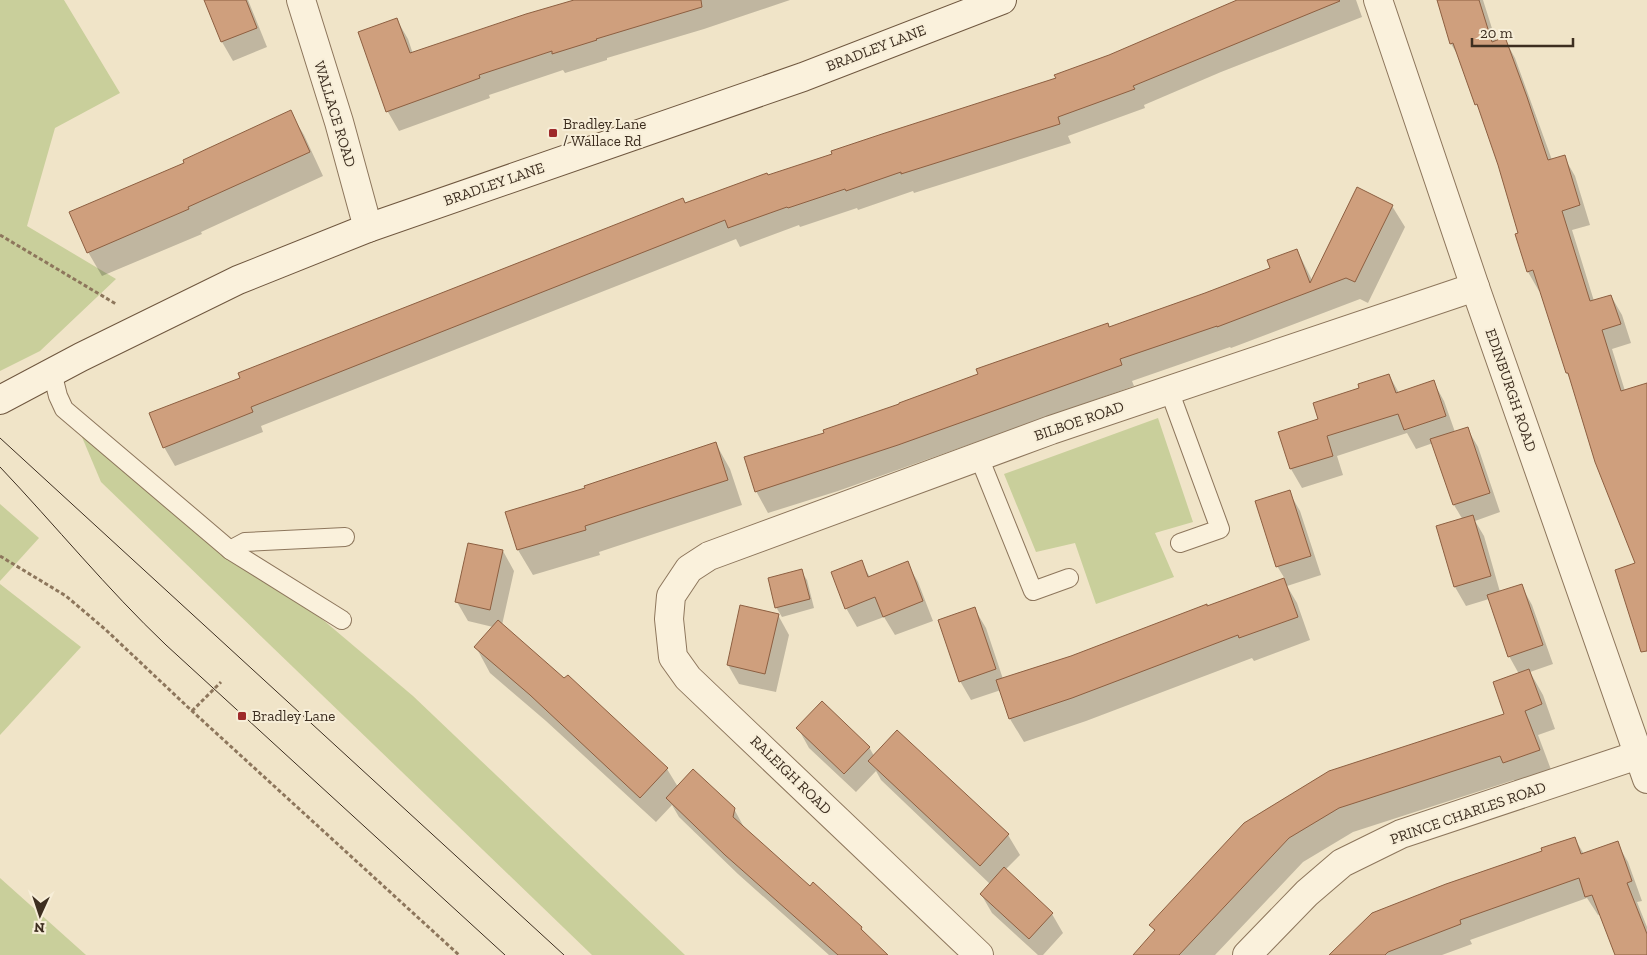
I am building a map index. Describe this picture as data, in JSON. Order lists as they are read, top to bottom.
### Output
{
  "streets": {
    "street": [
      "BRADLEY LANE",
      "WALLACE ROAD",
      "EDINBURGH ROAD",
      "BILBOE ROAD",
      "RALEIGH ROAD",
      "PRINCE CHARLES ROAD"
    ]
  },
  "crossings": [
    ["BRADLEY LANE", "WALLACE ROAD"],
    ["EDINBURGH ROAD", "BILBOE ROAD"],
    ["EDINBURGH ROAD", "PRINCE CHARLES ROAD"],
    ["BILBOE ROAD", "RALEIGH ROAD"]
  ],
  "places": {
    "transit": ["Bradley Lane / Wallace Rd", "Bradley Lane"]
  },
  "scale_bar": "20 m",
  "north": "bottom"
}
